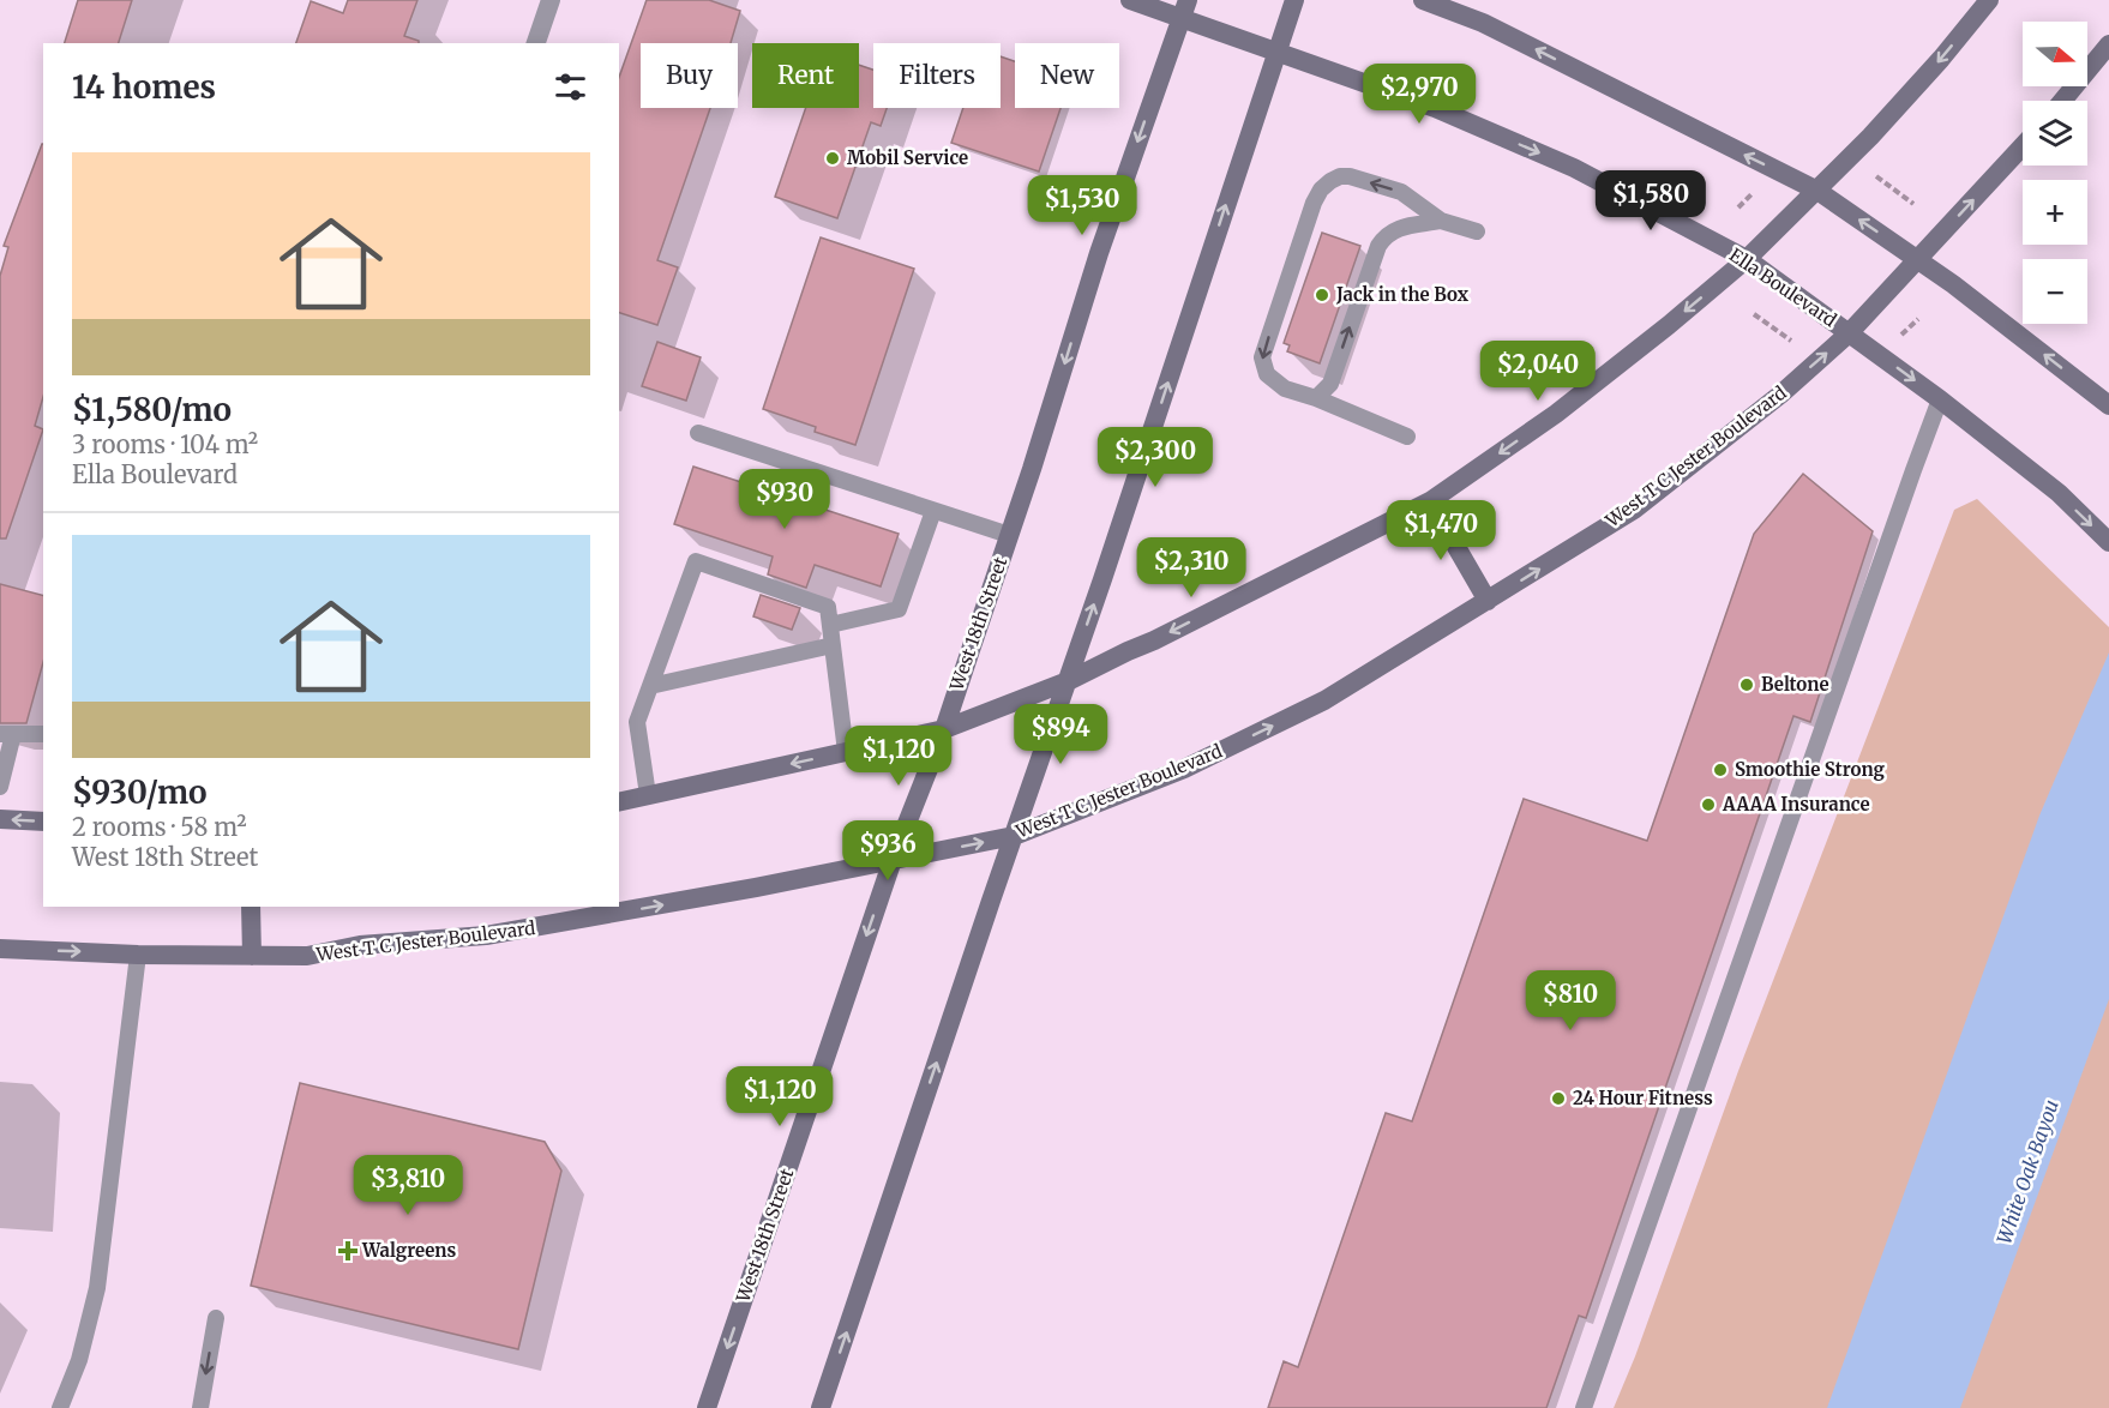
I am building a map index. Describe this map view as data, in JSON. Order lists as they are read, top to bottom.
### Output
{
  "streets": {
    "main road": ["Ella Boulevard", "West T C Jester Boulevard", "West 18th Street"]
  },
  "crossings": [
    ["Ella Boulevard", "West T C Jester Boulevard"],
    ["Ella Boulevard", "West 18th Street"],
    ["West T C Jester Boulevard", "West 18th Street"]
  ],
  "water": ["White Oak Bayou"],
  "places": {
    "other": [
      "Mobil Service",
      "Jack in the Box",
      "Beltone",
      "Smoothie Strong",
      "AAAA Insurance",
      "24 Hour Fitness"
    ],
    "health": ["Walgreens"]
  },
  "north": "right",
  "page": {
    "map_buttons": ["+", "−"],
    "chip": [
      "Buy",
      "Rent",
      "Filters",
      "New"
    ],
    "heading": "14 homes",
    "price": [
      "$2,970",
      "$1,580",
      "$1,530",
      "$2,040",
      "$2,300",
      "$930",
      "$1,470",
      "$2,310",
      "$894",
      "$1,120",
      "$936",
      "$810",
      "$1,120",
      "$3,810"
    ],
    "list": [
      {
        "name": "$1,580/mo",
        "note": "3 rooms · 104 m² · Ella Boulevard"
      },
      {
        "name": "$930/mo",
        "note": "2 rooms · 58 m² · West 18th Street"
      }
    ]
  }
}
